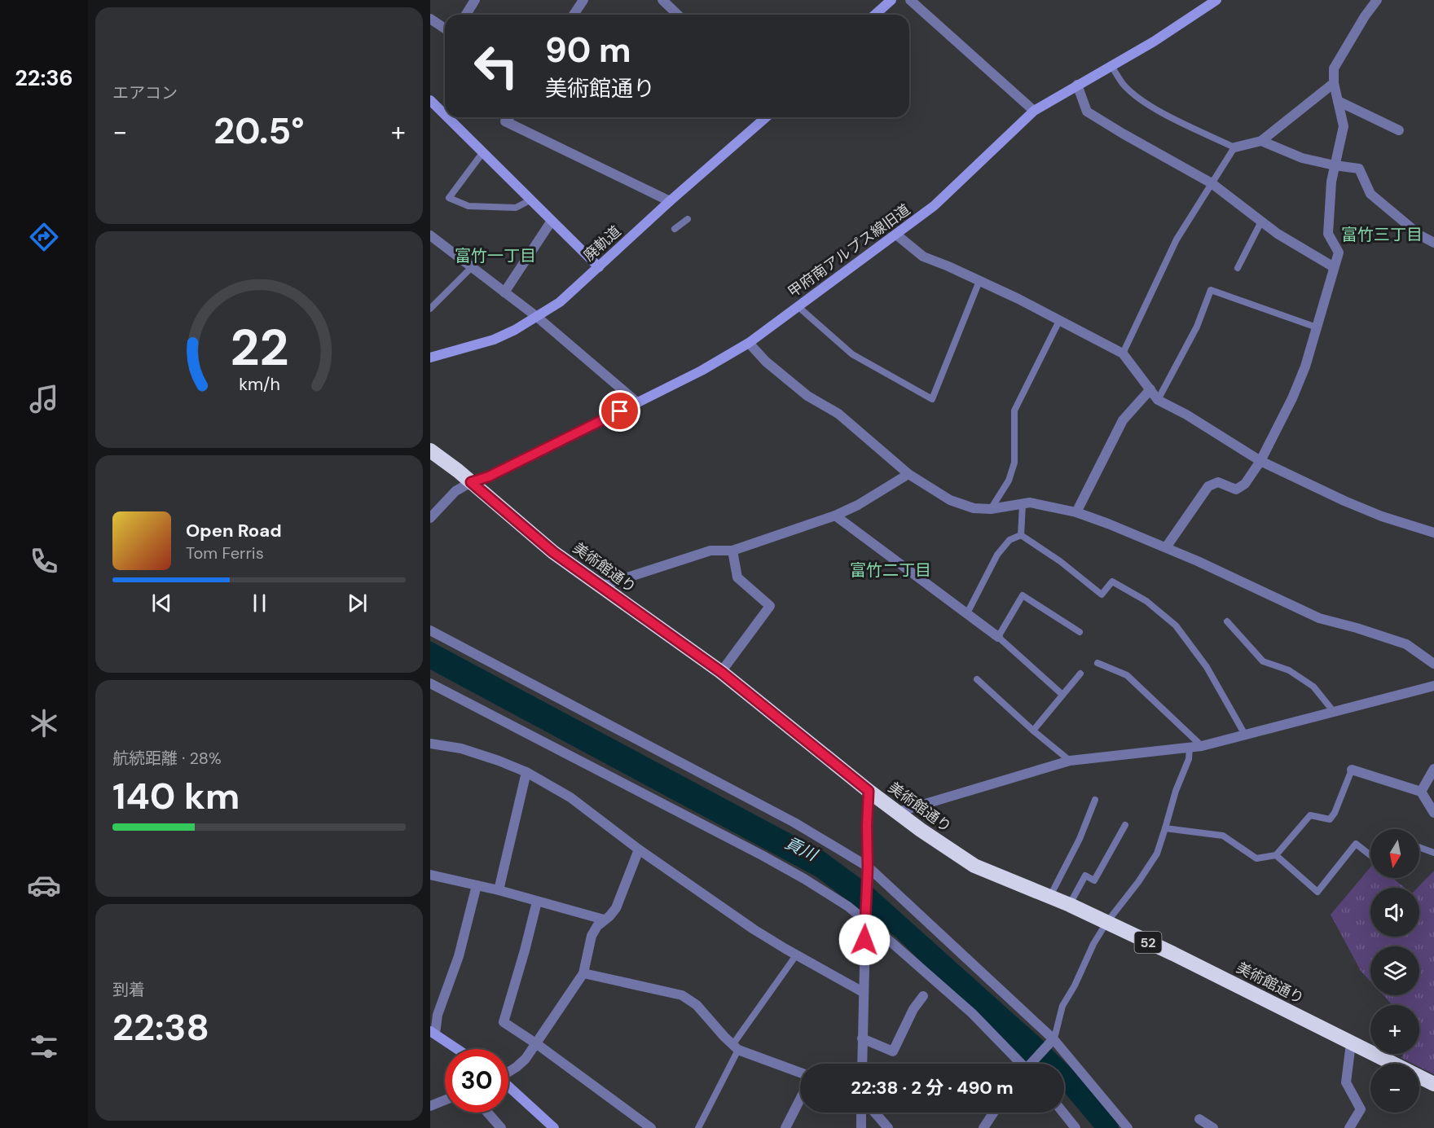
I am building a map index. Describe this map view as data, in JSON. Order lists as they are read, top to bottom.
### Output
{
  "streets": {
    "highway": ["美術館通り", "52"],
    "street": ["廃軌道", "甲府南アルプス線旧道"]
  },
  "crossings": [
    ["甲府南アルプス線旧道", "美術館通り"]
  ],
  "districts": ["富竹三丁目", "富竹一丁目", "富竹二丁目"],
  "water": ["貢川"],
  "north": "bottom",
  "page": {
    "tabs": "22:36",
    "tile": [
      "エアコン",
      ["航続距離 · 28%", "140 km"],
      ["到着", "22:38"]
    ],
    "turn": ["90 m", "美術館通り"],
    "heat": ["−", "20.5°", "+"],
    "song": ["Open Road", "Tom Ferris"],
    "map_buttons": ["+", "−"],
    "limit": "30",
    "trip": "22:38 · 2 分 · 490 m",
    "gauge": ["22", "km/h"]
  }
}
